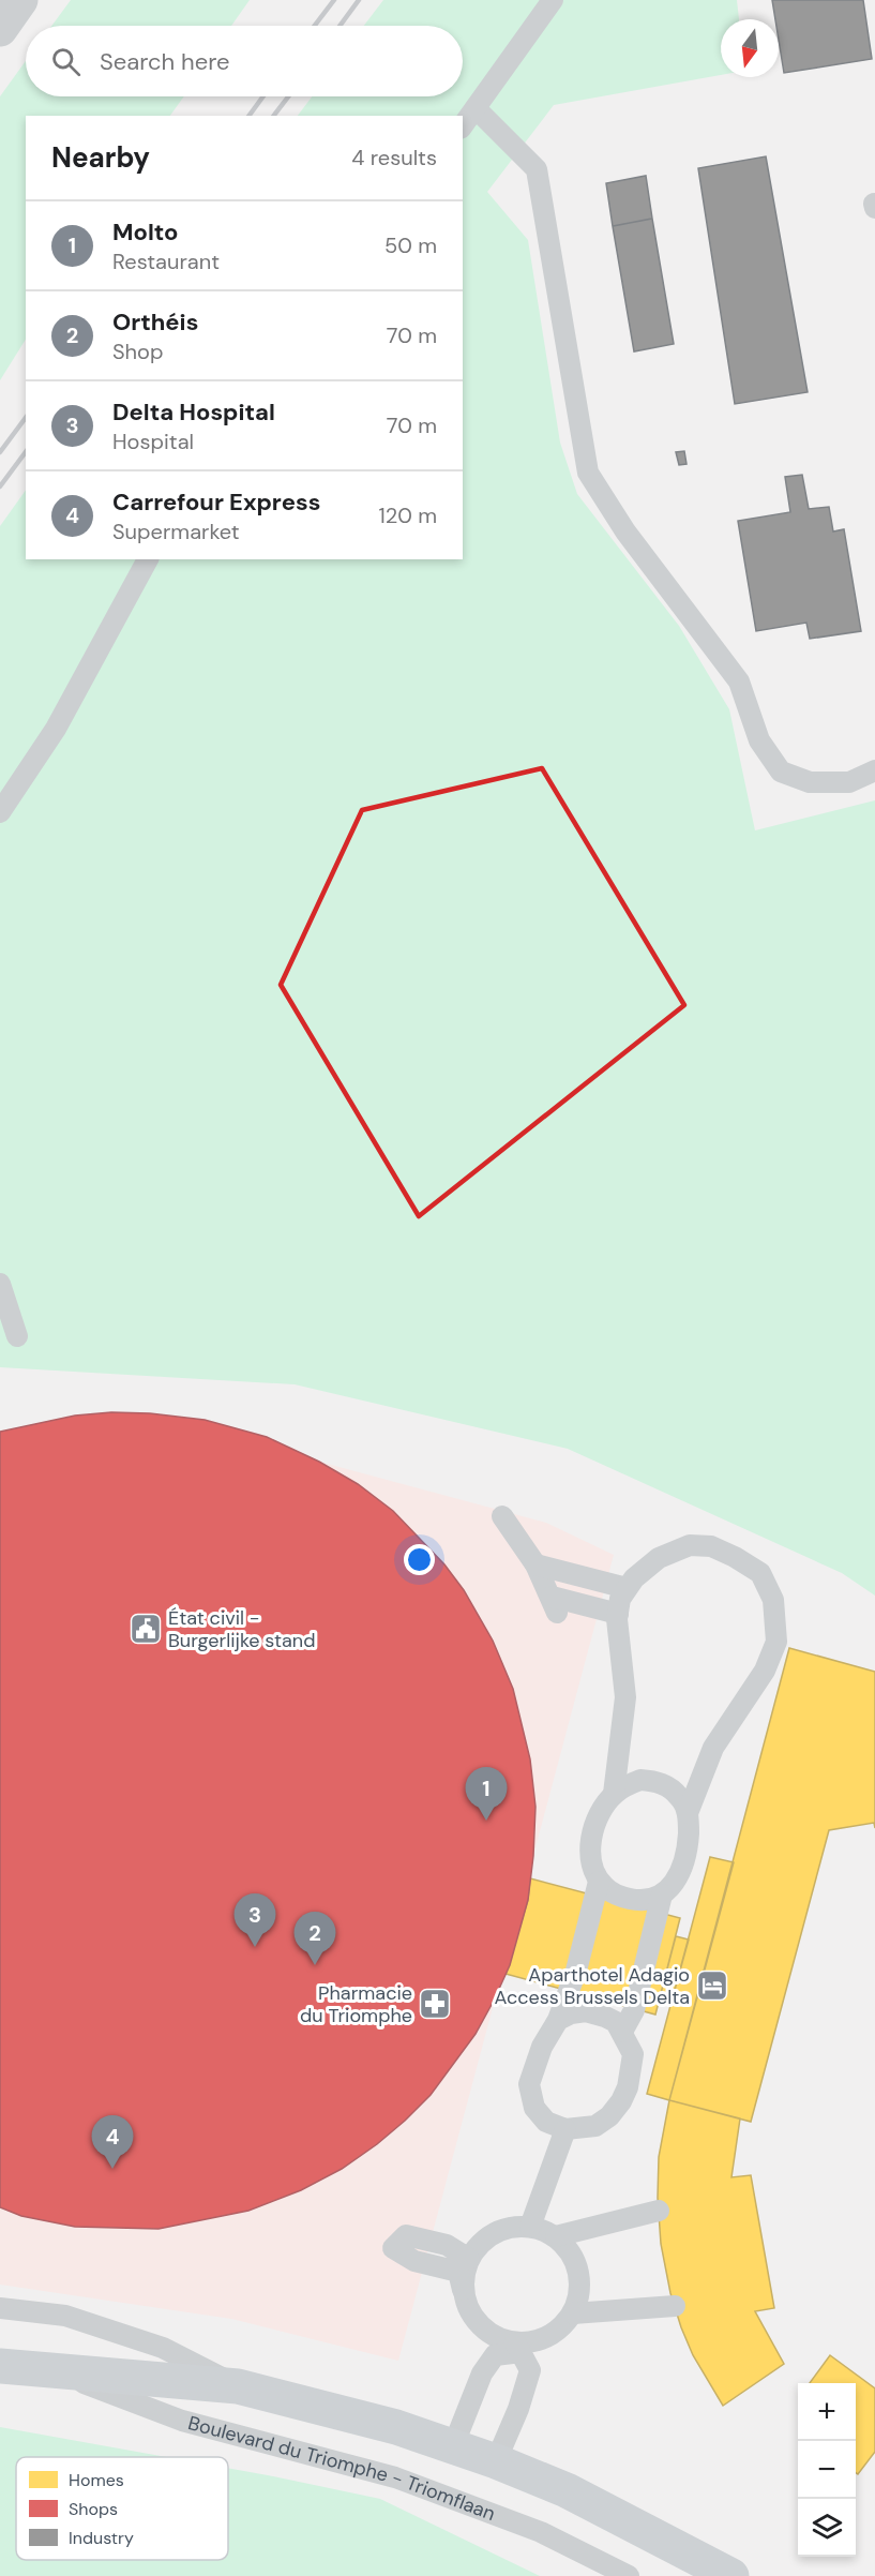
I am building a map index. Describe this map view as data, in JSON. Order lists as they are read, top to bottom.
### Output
{
  "streets": {
    "main road": ["Boulevard du Triomphe - Triomflaan"]
  },
  "places": {
    "public building": ["État civil - Burgerlijke stand"],
    "hotel": ["Aparthotel Adagio Access Brussels Delta"],
    "pharmacy": ["Pharmacie du Triomphe"]
  },
  "legend": ["Homes", "Shops", "Industry"],
  "north": "bottom",
  "page": {
    "search": "Search here",
    "heading": ["Nearby", "4 results"],
    "list": [
      {
        "mark": "1",
        "name": "Molto",
        "note": "Restaurant",
        "value": "50 m"
      },
      {
        "mark": "2",
        "name": "Orthéis",
        "note": "Shop",
        "value": "70 m"
      },
      {
        "mark": "3",
        "name": "Delta Hospital",
        "note": "Hospital",
        "value": "70 m"
      },
      {
        "mark": "4",
        "name": "Carrefour Express",
        "note": "Supermarket",
        "value": "120 m"
      }
    ],
    "pins": [
      "1",
      "3",
      "2",
      "4"
    ],
    "map_buttons": ["+", "−"]
  }
}
